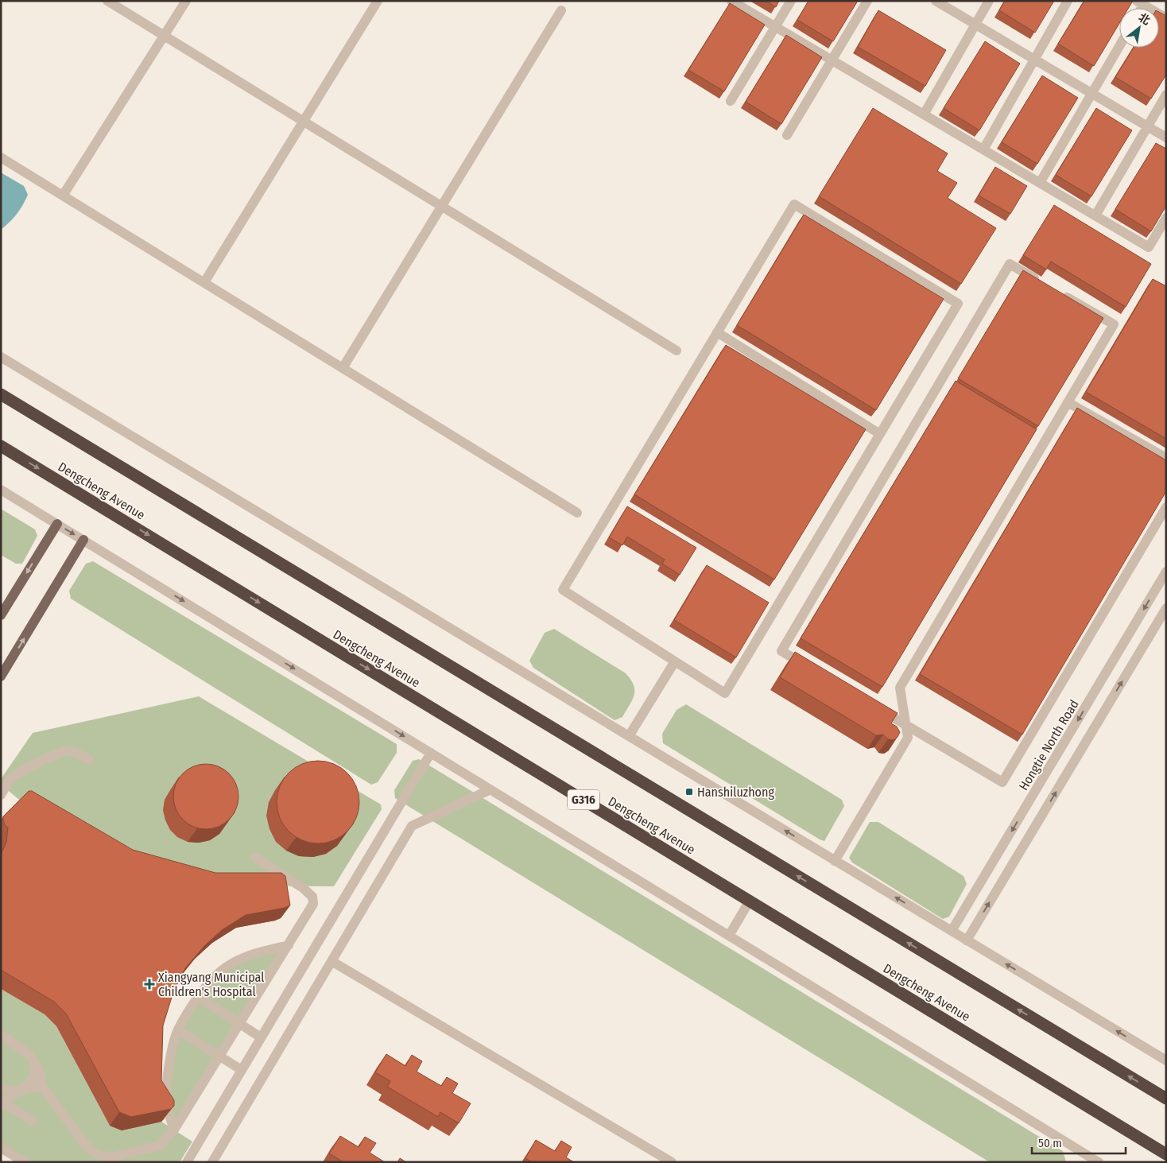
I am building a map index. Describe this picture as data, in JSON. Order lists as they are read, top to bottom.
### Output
{
  "streets": {
    "highway": ["Dengcheng Avenue", "G316"],
    "street": ["Hongtie North Road"]
  },
  "places": {
    "transit": ["Hanshiluzhong"],
    "health": ["Xiangyang Municipal Children's Hospital"]
  },
  "scale_bar": "50 m",
  "north": "top right"
}
